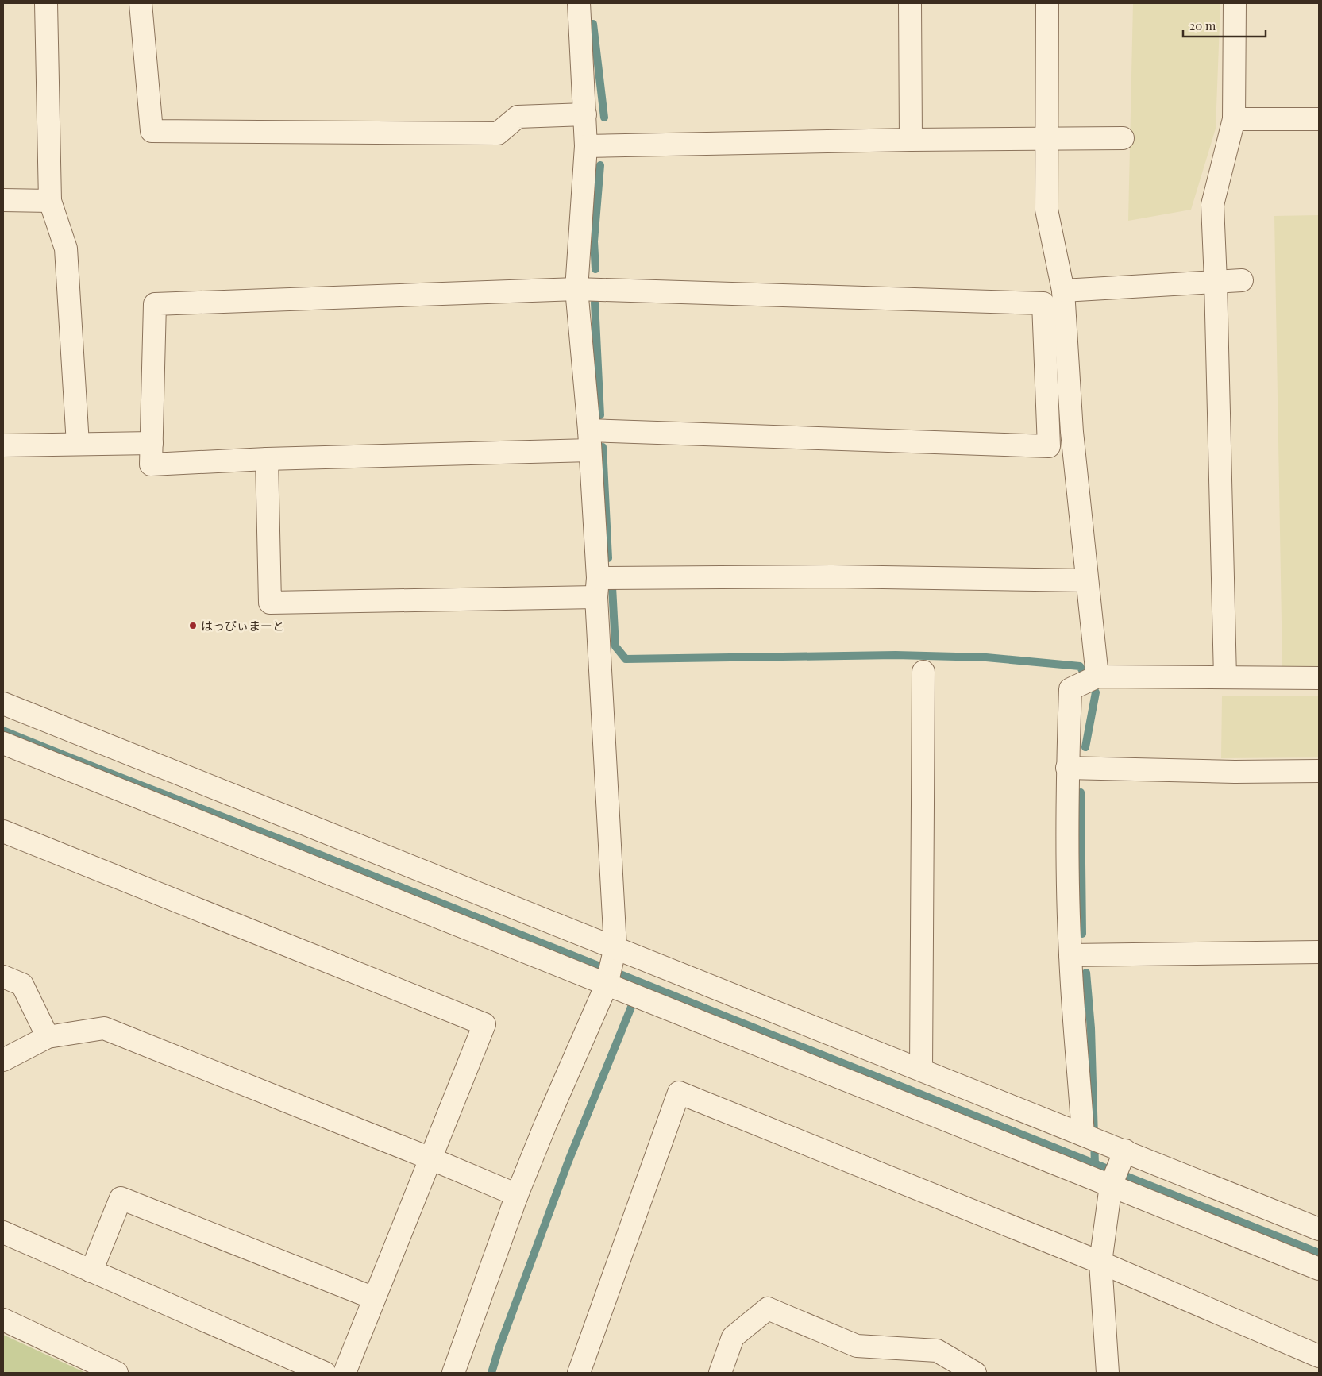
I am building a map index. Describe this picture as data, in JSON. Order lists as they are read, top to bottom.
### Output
{
  "places": ["はっぴぃまーと"],
  "scale_bar": "20 m"
}
